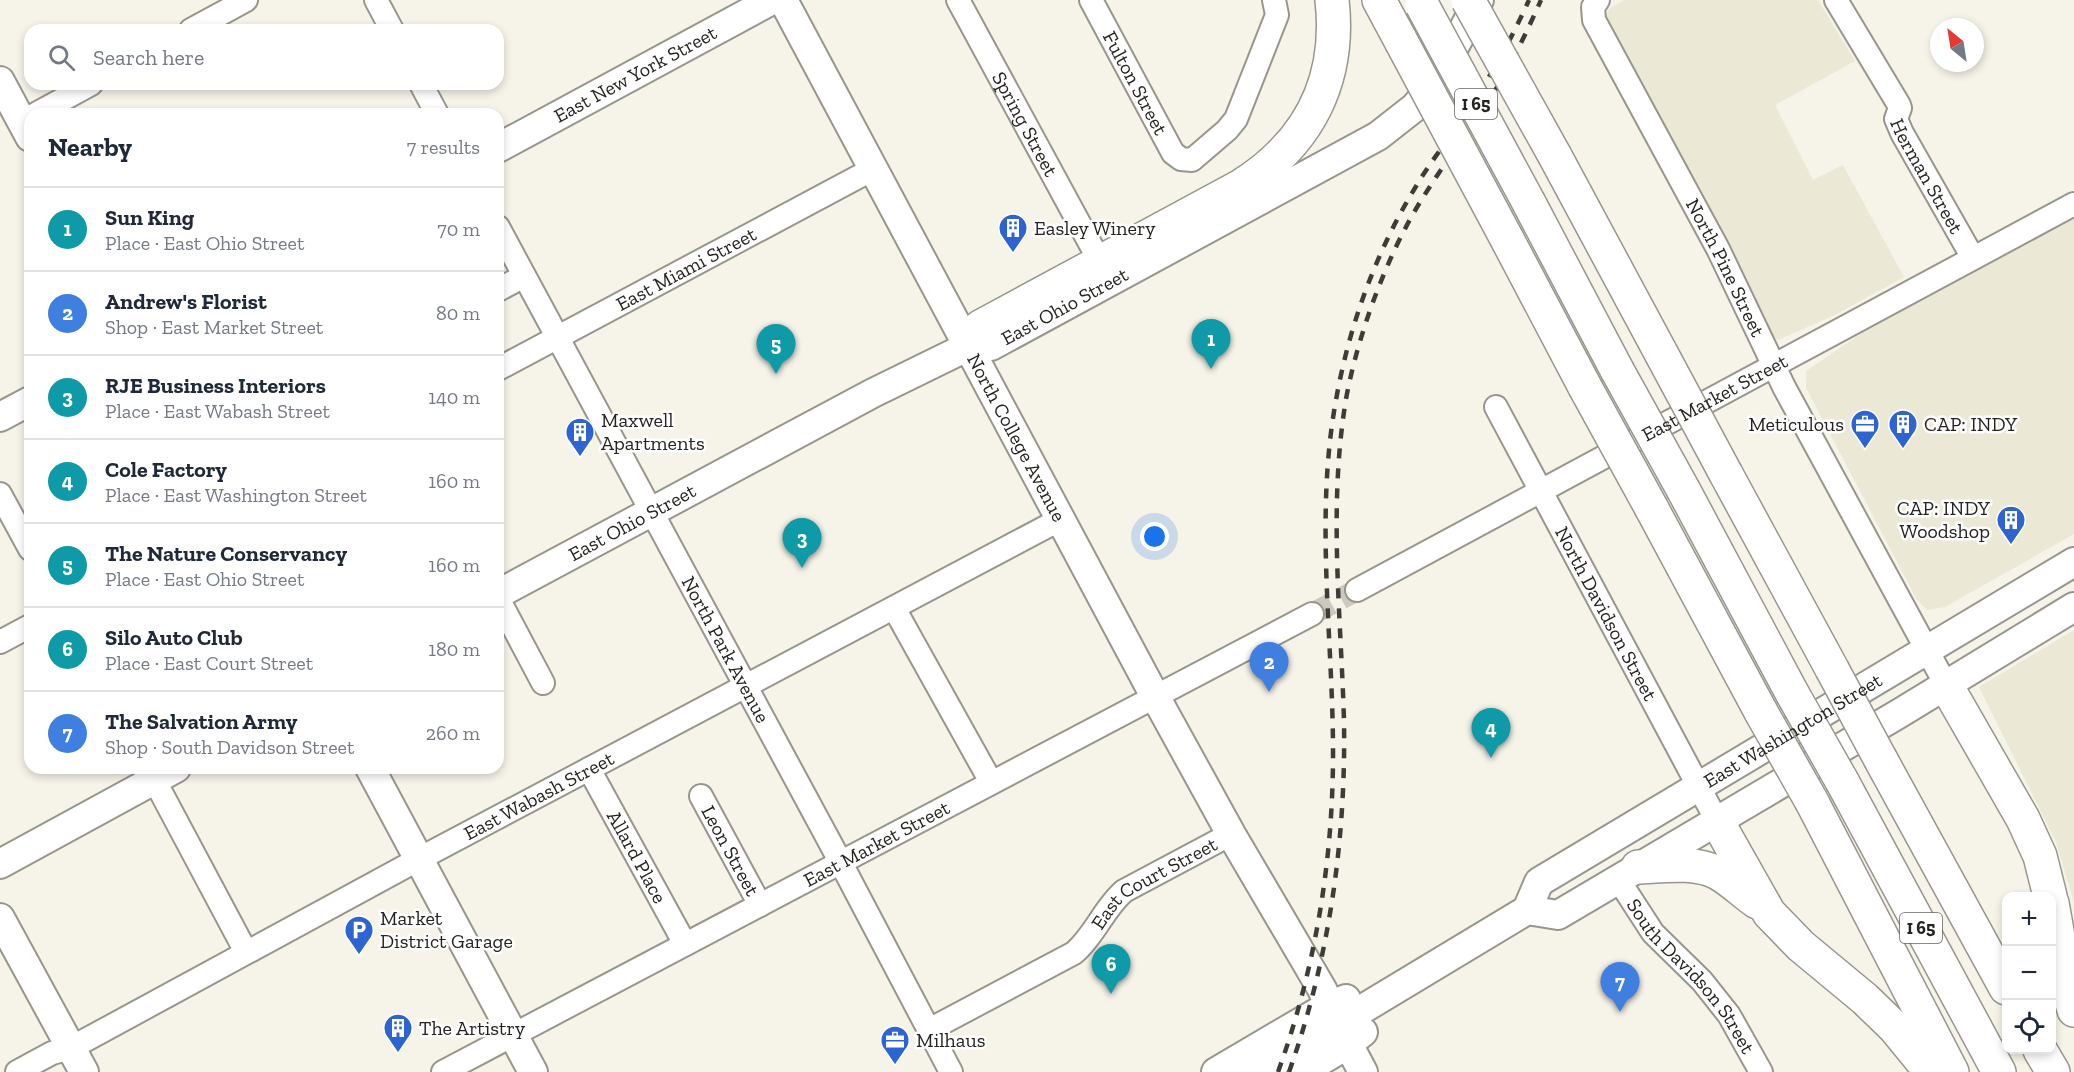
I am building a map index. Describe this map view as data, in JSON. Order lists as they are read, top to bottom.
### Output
{
  "streets": {
    "highway": ["I 65"],
    "main road": [
      "East New York Street",
      "East Ohio Street",
      "North College Avenue",
      "East Washington Street"
    ],
    "street": [
      "Fulton Street",
      "Spring Street",
      "Herman Street",
      "North Pine Street",
      "East Miami Street",
      "East Market Street",
      "North Davidson Street",
      "North Park Avenue",
      "East Wabash Street",
      "Leon Street",
      "Allard Place",
      "East Court Street",
      "South Davidson Street"
    ]
  },
  "crossings": [
    ["Herman Street", "East Market Street"],
    ["North Pine Street", "East Market Street"],
    ["North Pine Street", "East Washington Street"],
    ["East Miami Street", "North College Avenue"],
    ["East Miami Street", "North Park Avenue"],
    ["East Ohio Street", "North College Avenue"],
    ["East Ohio Street", "North Park Avenue"],
    ["East Market Street", "North College Avenue"],
    ["East Market Street", "North Davidson Street"],
    ["East Market Street", "North Park Avenue"],
    ["East Market Street", "Leon Street"],
    ["East Market Street", "Allard Place"],
    ["North College Avenue", "East Wabash Street"],
    ["North College Avenue", "East Court Street"],
    ["North Davidson Street", "East Washington Street"],
    ["North Park Avenue", "East Wabash Street"],
    ["North Park Avenue", "East Court Street"],
    ["East Washington Street", "South Davidson Street"],
    ["East Wabash Street", "Allard Place"]
  ],
  "places": {
    "building": [
      "Easley Winery",
      "CAP: INDY",
      "Maxwell Apartments",
      "CAP: INDY Woodshop",
      "The Artistry"
    ],
    "office": ["Meticulous", "Milhaus"],
    "parking": ["Market District Garage"]
  },
  "north": "top left",
  "page": {
    "search": "Search here",
    "heading": ["Nearby", "7 results"],
    "list": [
      {
        "mark": "1",
        "name": "Sun King",
        "note": "Place · East Ohio Street",
        "value": "70 m"
      },
      {
        "mark": "2",
        "name": "Andrew's Florist",
        "note": "Shop · East Market Street",
        "value": "80 m"
      },
      {
        "mark": "3",
        "name": "RJE Business Interiors",
        "note": "Place · East Wabash Street",
        "value": "140 m"
      },
      {
        "mark": "4",
        "name": "Cole Factory",
        "note": "Place · East Washington Street",
        "value": "160 m"
      },
      {
        "mark": "5",
        "name": "The Nature Conservancy",
        "note": "Place · East Ohio Street",
        "value": "160 m"
      },
      {
        "mark": "6",
        "name": "Silo Auto Club",
        "note": "Place · East Court Street",
        "value": "180 m"
      },
      {
        "mark": "7",
        "name": "The Salvation Army",
        "note": "Shop · South Davidson Street",
        "value": "260 m"
      }
    ],
    "pins": [
      "1",
      "5",
      "3",
      "2",
      "4",
      "6",
      "7"
    ],
    "map_buttons": ["+", "−"]
  }
}
